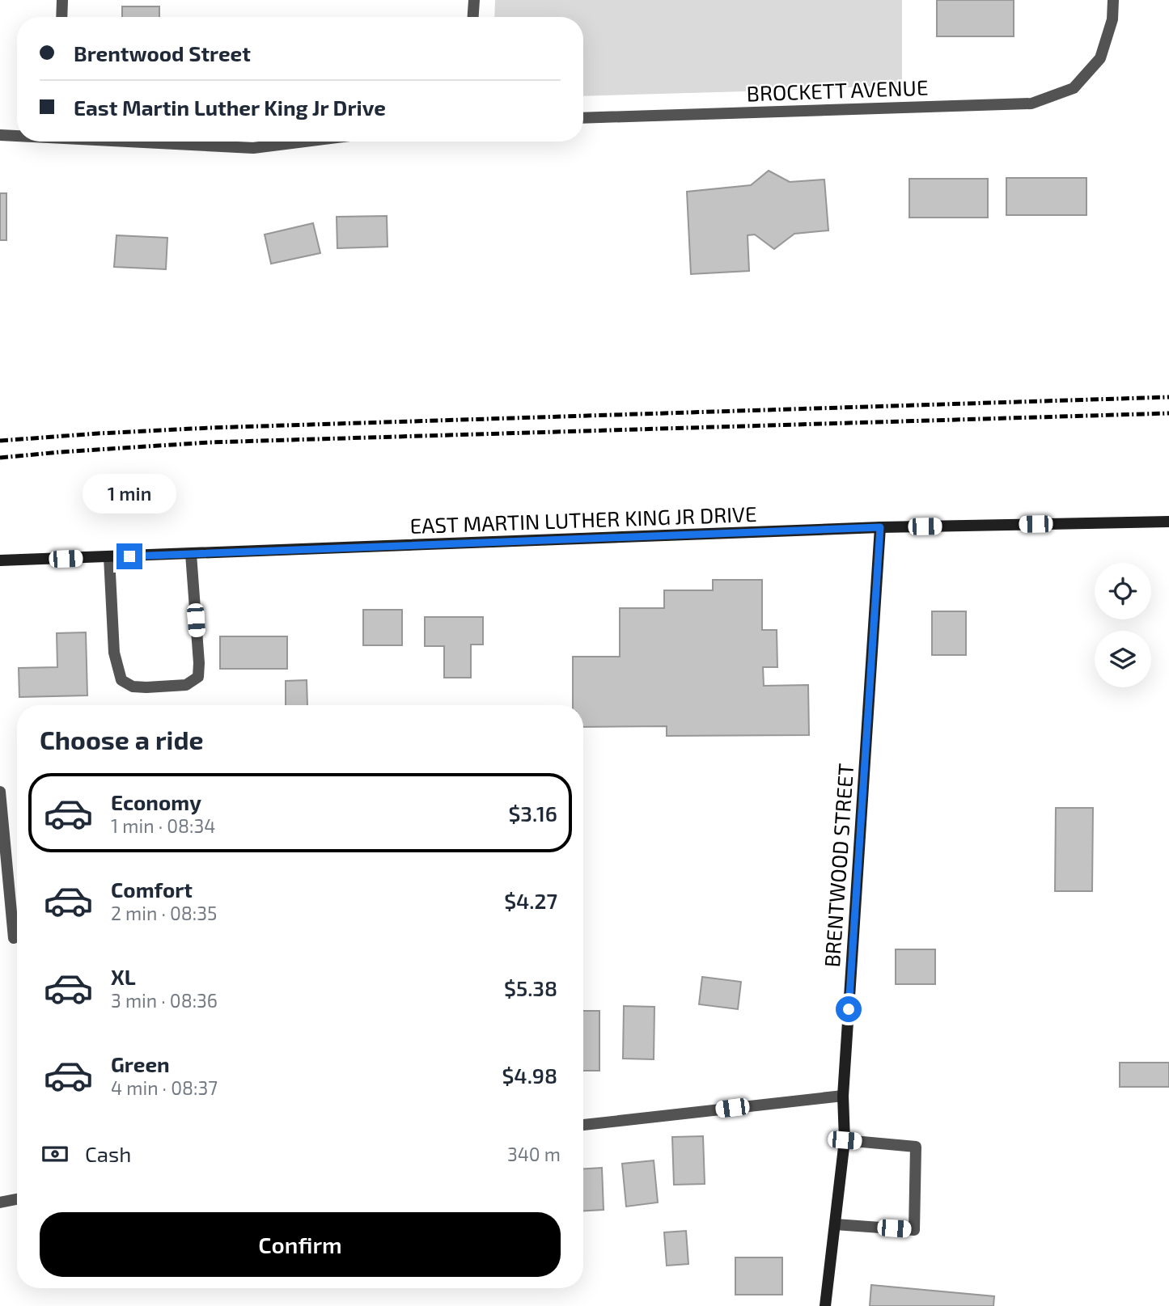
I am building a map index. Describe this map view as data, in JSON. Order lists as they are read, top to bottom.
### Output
{
  "streets": {
    "main road": ["EAST MARTIN LUTHER KING JR DRIVE", "BRENTWOOD STREET"],
    "street": ["BROCKETT AVENUE"]
  },
  "crossings": [
    ["EAST MARTIN LUTHER KING JR DRIVE", "BRENTWOOD STREET"]
  ],
  "page": {
    "banner": ["Brentwood Street", "East Martin Luther King Jr Drive"],
    "bubble": "1 min",
    "heading": "Choose a ride",
    "list": [
      {
        "name": "Economy",
        "note": "1 min · 08:34",
        "value": "$3.16"
      },
      {
        "name": "Comfort",
        "note": "2 min · 08:35",
        "value": "$4.27"
      },
      {
        "name": "XL",
        "note": "3 min · 08:36",
        "value": "$5.38"
      },
      {
        "name": "Green",
        "note": "4 min · 08:37",
        "value": "$4.98"
      }
    ],
    "pay": ["Cash", "340 m"],
    "buttons": "Confirm"
  }
}
